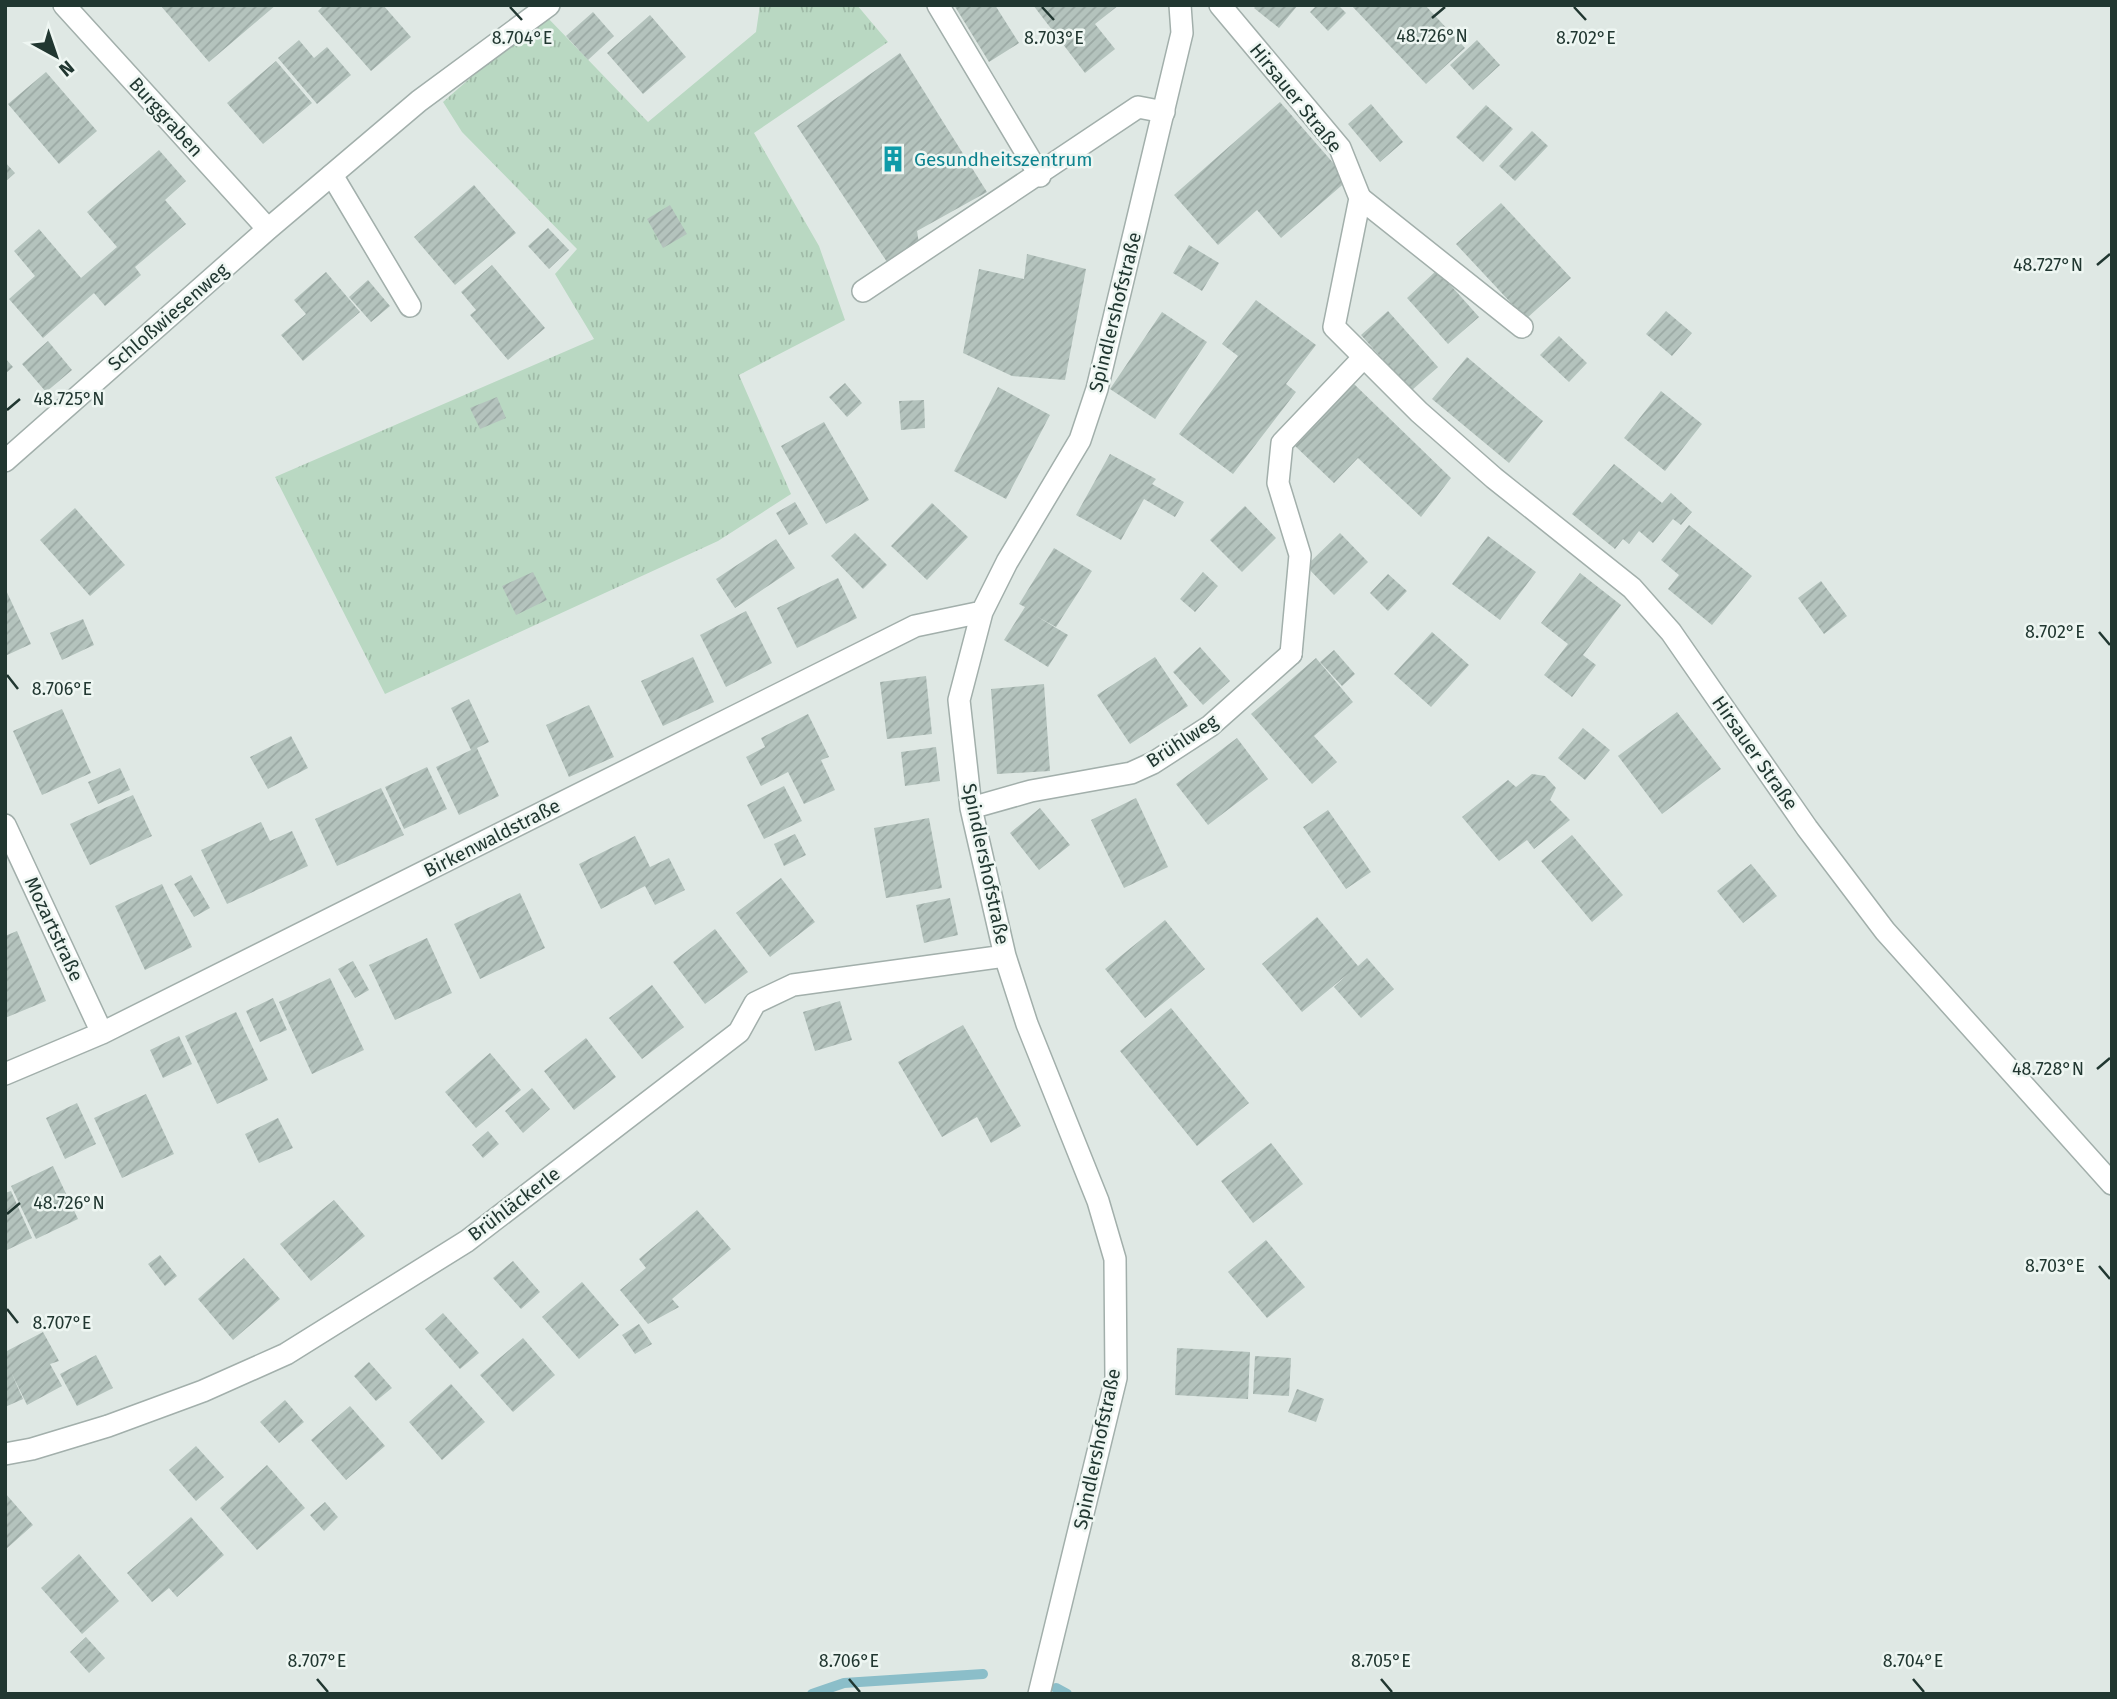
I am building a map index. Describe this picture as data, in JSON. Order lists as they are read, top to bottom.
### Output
{
  "streets": {
    "street": [
      "Hirsauer Straße",
      "Burggraben",
      "Spindlershofstraße",
      "Schloßwiesenweg",
      "Brühlweg",
      "Birkenwaldstraße",
      "Mozartstraße",
      "Brühläckerle"
    ]
  },
  "crossings": [
    ["Hirsauer Straße", "Brühlweg"],
    ["Burggraben", "Schloßwiesenweg"],
    ["Spindlershofstraße", "Brühlweg"],
    ["Spindlershofstraße", "Birkenwaldstraße"],
    ["Spindlershofstraße", "Brühläckerle"],
    ["Birkenwaldstraße", "Mozartstraße"]
  ],
  "places": {
    "building": ["Gesundheitszentrum"]
  },
  "north": "bottom right",
  "coordinates": [
    "48.726°N",
    "8.704°E",
    "8.703°E",
    "8.702°E",
    "48.727°N",
    "48.725°N",
    "8.706°E",
    "48.728°N",
    "8.707°E",
    "8.705°E"
  ]
}
